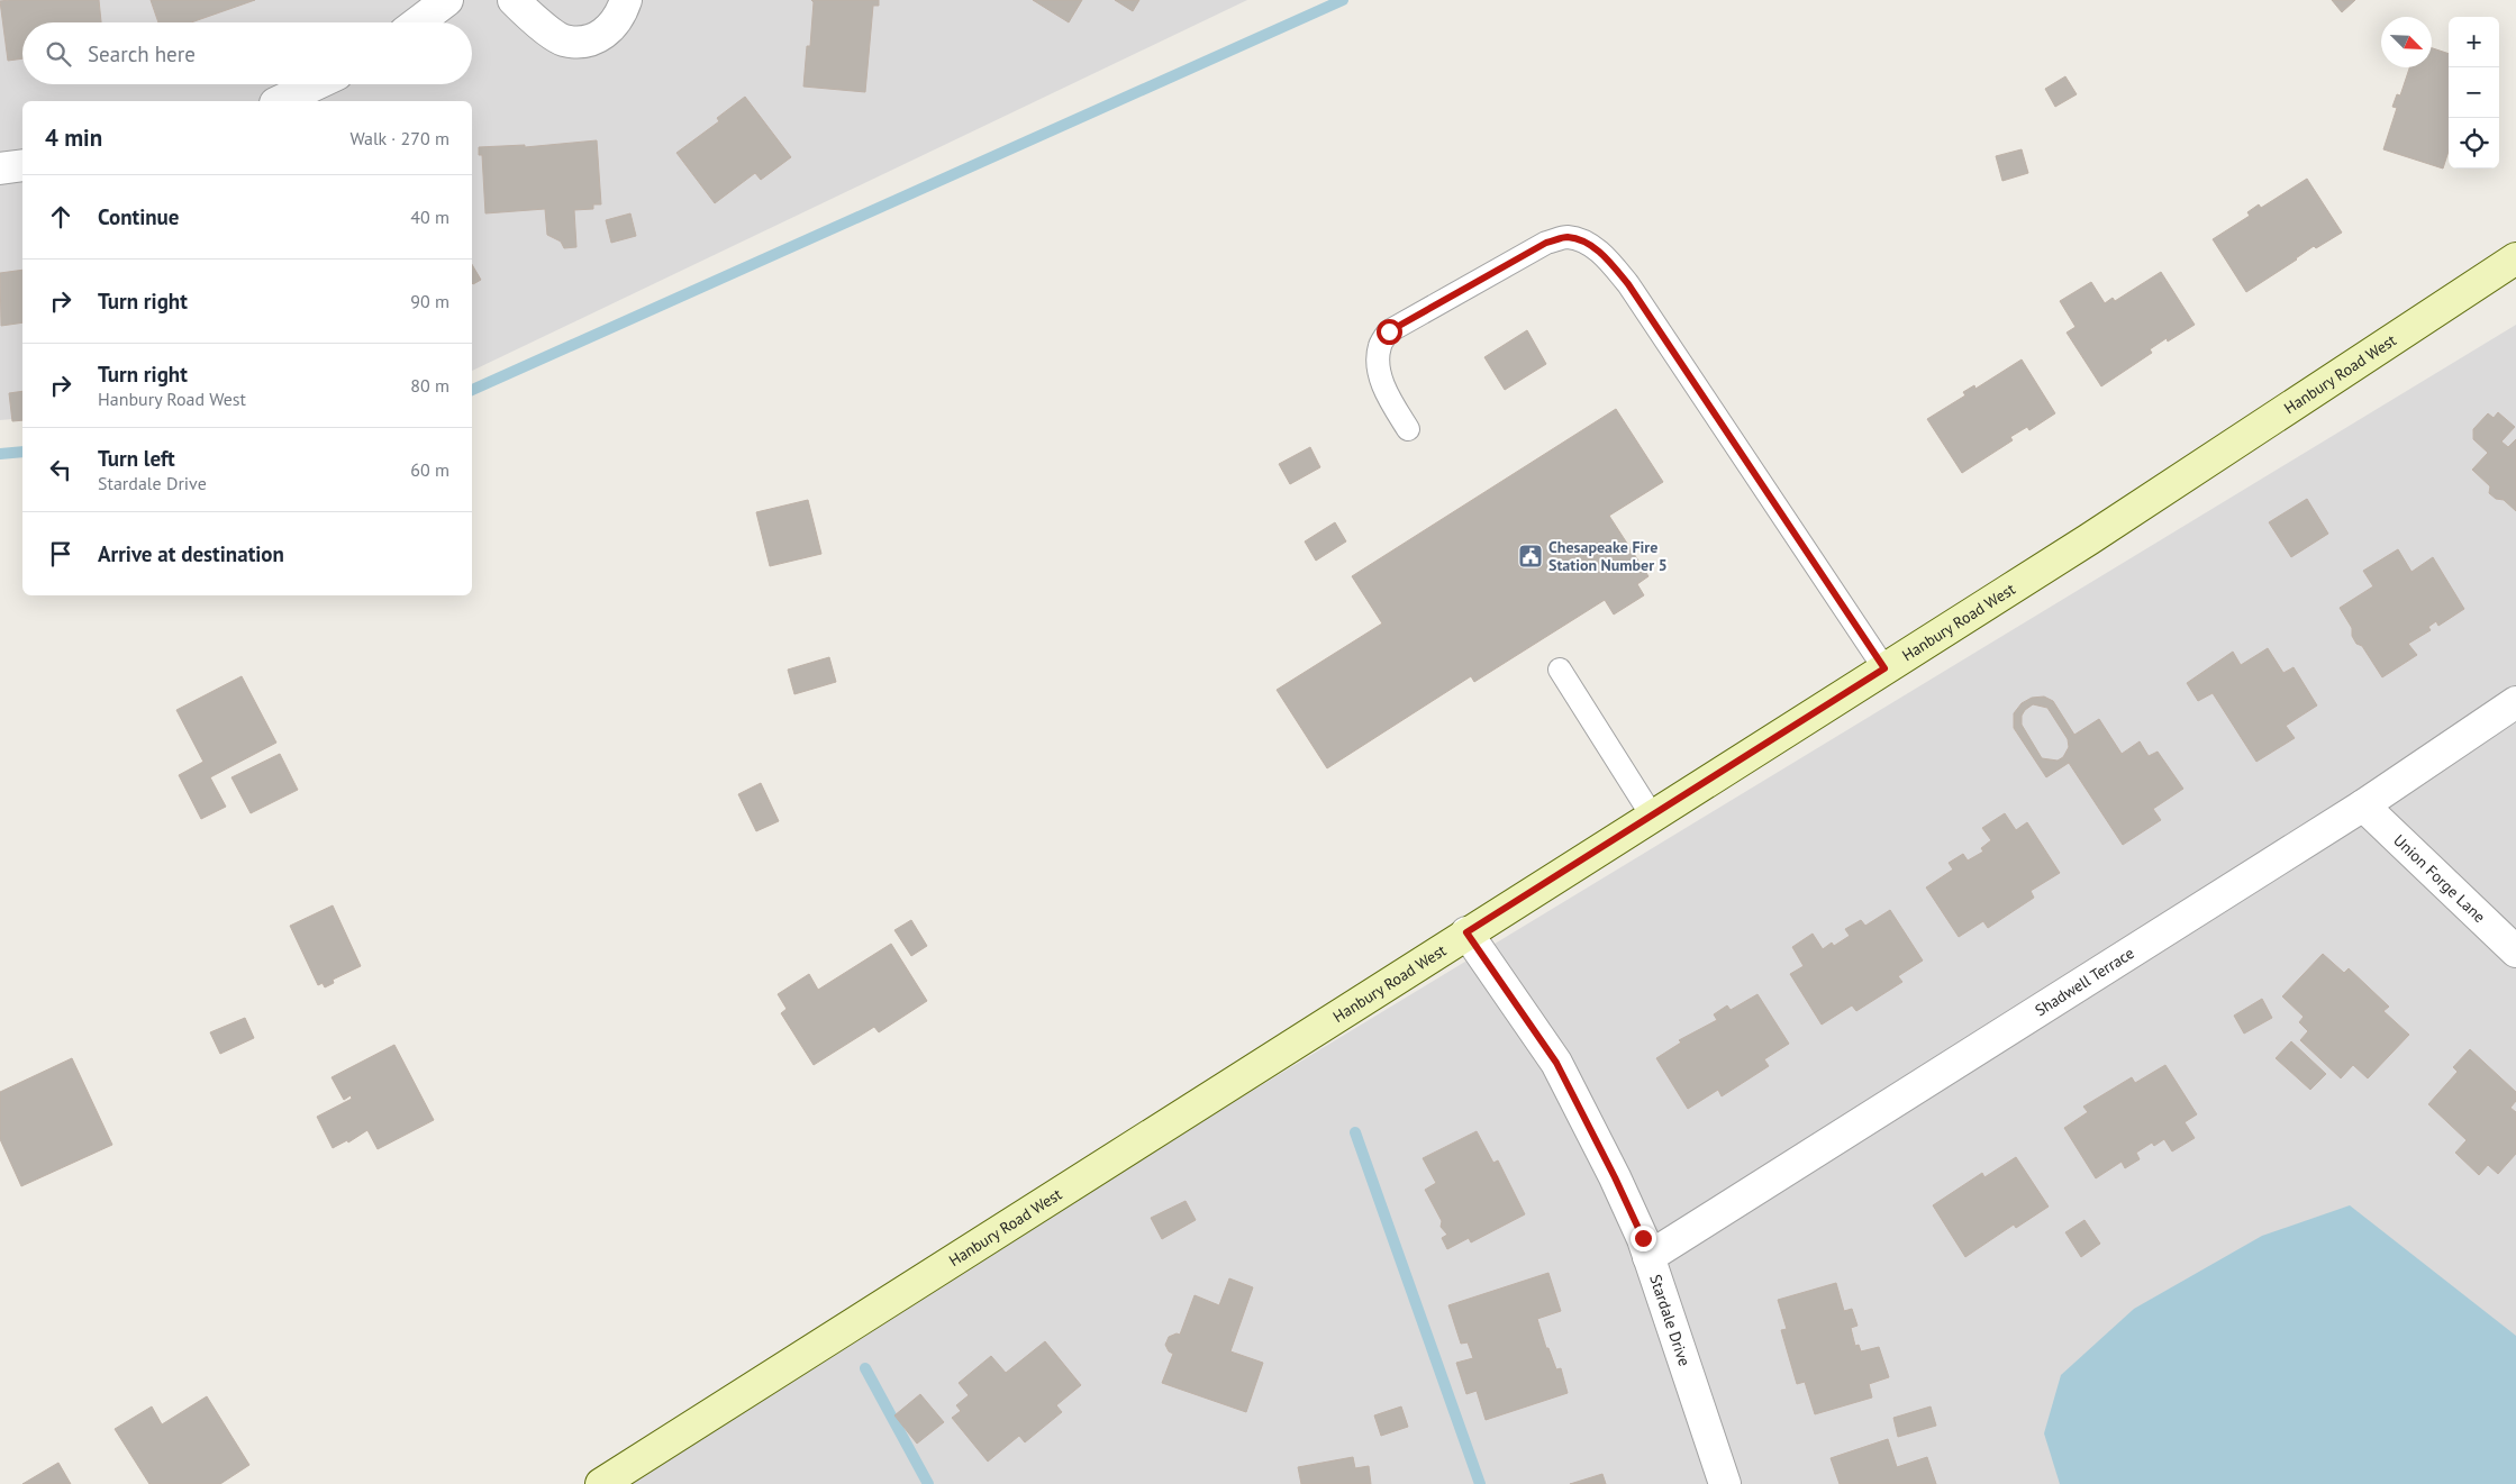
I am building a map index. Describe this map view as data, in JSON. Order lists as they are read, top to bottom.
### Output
{
  "streets": {
    "main road": ["Hanbury Road West"],
    "street": ["Union Forge Lane", "Shadwell Terrace", "Stardale Drive"]
  },
  "crossings": [
    ["Hanbury Road West", "Stardale Drive"],
    ["Union Forge Lane", "Shadwell Terrace"],
    ["Shadwell Terrace", "Stardale Drive"]
  ],
  "places": {
    "public building": ["Chesapeake Fire Station Number 5"]
  },
  "north": "bottom right",
  "page": {
    "map_buttons": ["+", "−"],
    "search": "Search here",
    "heading": ["4 min", "Walk · 270 m"],
    "list": [
      ["Continue", "40 m"],
      ["Turn right", "90 m"],
      ["Turn right", "Hanbury Road West", "80 m"],
      ["Turn left", "Stardale Drive", "60 m"],
      "Arrive at destination"
    ]
  }
}
